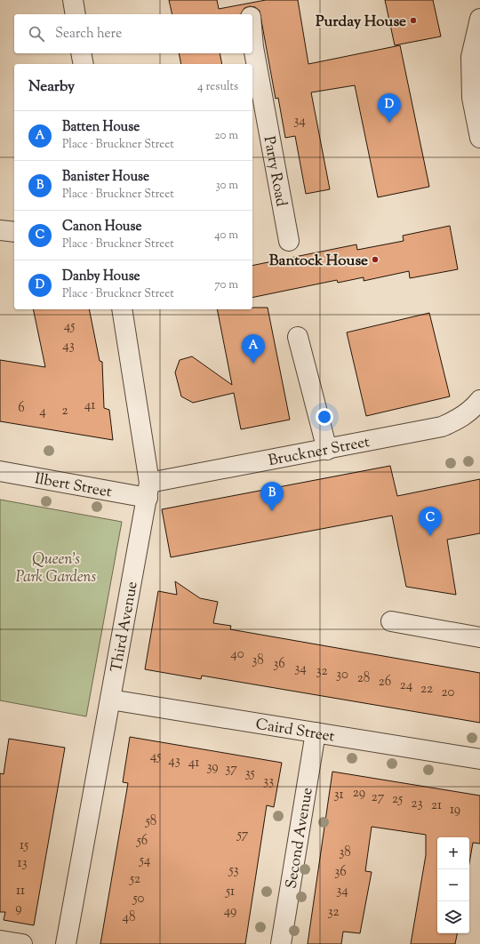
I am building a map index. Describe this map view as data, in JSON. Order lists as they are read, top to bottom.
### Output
{
  "streets": {
    "street": [
      "Parry Road",
      "Bruckner Street",
      "Ilbert Street",
      "Third Avenue",
      "Caird Street",
      "Second Avenue"
    ]
  },
  "crossings": [
    ["Bruckner Street", "Ilbert Street"],
    ["Bruckner Street", "Third Avenue"],
    ["Ilbert Street", "Third Avenue"],
    ["Third Avenue", "Caird Street"],
    ["Caird Street", "Second Avenue"]
  ],
  "parks": ["Queen's Park Gardens"],
  "places": ["Purday House", "Bantock House"],
  "house_numbers": [
    "34",
    "45",
    "43",
    "41",
    "6",
    "2",
    "4",
    "40",
    "38",
    "36",
    "34",
    "32",
    "30",
    "28",
    "26",
    "24",
    "22",
    "20",
    "45",
    "43",
    "41",
    "39",
    "37",
    "35",
    "33",
    "29",
    "31",
    "27",
    "25",
    "23",
    "21",
    "19",
    "58",
    "57",
    "56",
    "15",
    "38",
    "54",
    "13",
    "53",
    "36",
    "52",
    "11",
    "34",
    "51",
    "50",
    "9",
    "49",
    "32",
    "48"
  ],
  "page": {
    "search": "Search here",
    "heading": ["Nearby", "4 results"],
    "pins": [
      "D",
      "A",
      "B",
      "C"
    ],
    "list": [
      {
        "mark": "A",
        "name": "Batten House",
        "note": "Place · Bruckner Street",
        "value": "20 m"
      },
      {
        "mark": "B",
        "name": "Banister House",
        "note": "Place · Bruckner Street",
        "value": "30 m"
      },
      {
        "mark": "C",
        "name": "Canon House",
        "note": "Place · Bruckner Street",
        "value": "40 m"
      },
      {
        "mark": "D",
        "name": "Danby House",
        "note": "Place · Bruckner Street",
        "value": "70 m"
      }
    ],
    "map_buttons": ["+", "−"]
  }
}
